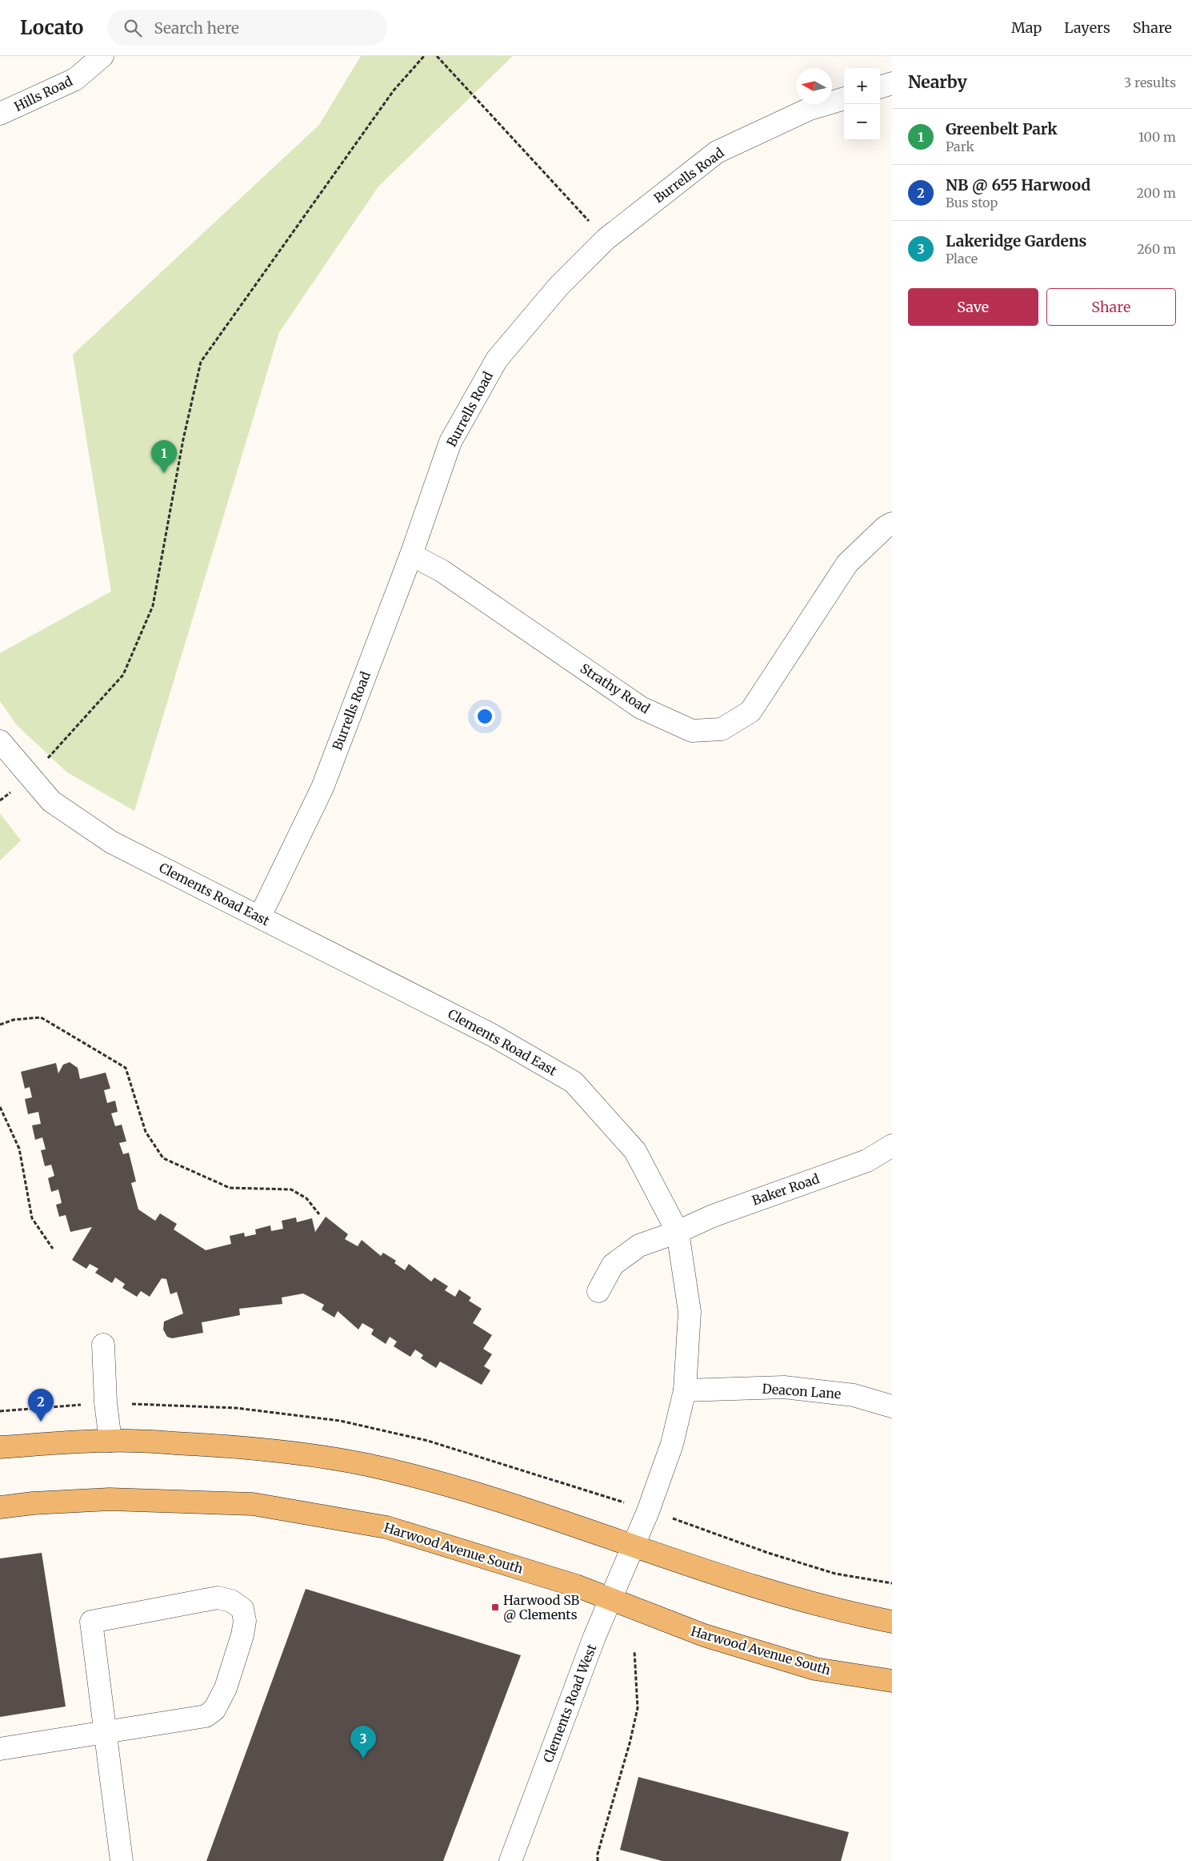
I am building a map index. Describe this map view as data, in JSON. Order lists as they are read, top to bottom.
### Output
{
  "streets": {
    "main road": ["Harwood Avenue South"],
    "street": [
      "Hills Road",
      "Burrells Road",
      "Strathy Road",
      "Clements Road East",
      "Baker Road",
      "Deacon Lane",
      "Clements Road West"
    ]
  },
  "crossings": [
    ["Burrells Road", "Strathy Road"],
    ["Burrells Road", "Clements Road East"],
    ["Clements Road East", "Baker Road"],
    ["Clements Road East", "Deacon Lane"],
    ["Clements Road East", "Clements Road West"],
    ["Harwood Avenue South", "Clements Road West"]
  ],
  "places": {
    "transit": ["Harwood SB @ Clements"]
  },
  "north": "left",
  "page": {
    "header": "Locato",
    "search": "Search here",
    "nav": ["Map", "Layers", "Share"],
    "heading": ["Nearby", "3 results"],
    "map_buttons": ["+", "−"],
    "list": [
      {
        "mark": "1",
        "name": "Greenbelt Park",
        "note": "Park",
        "value": "100 m"
      },
      {
        "mark": "2",
        "name": "NB @ 655 Harwood",
        "note": "Bus stop",
        "value": "200 m"
      },
      {
        "mark": "3",
        "name": "Lakeridge Gardens",
        "note": "Place",
        "value": "260 m"
      }
    ],
    "buttons": ["Save", "Share"],
    "pins": ["1", "2", "3"]
  }
}
